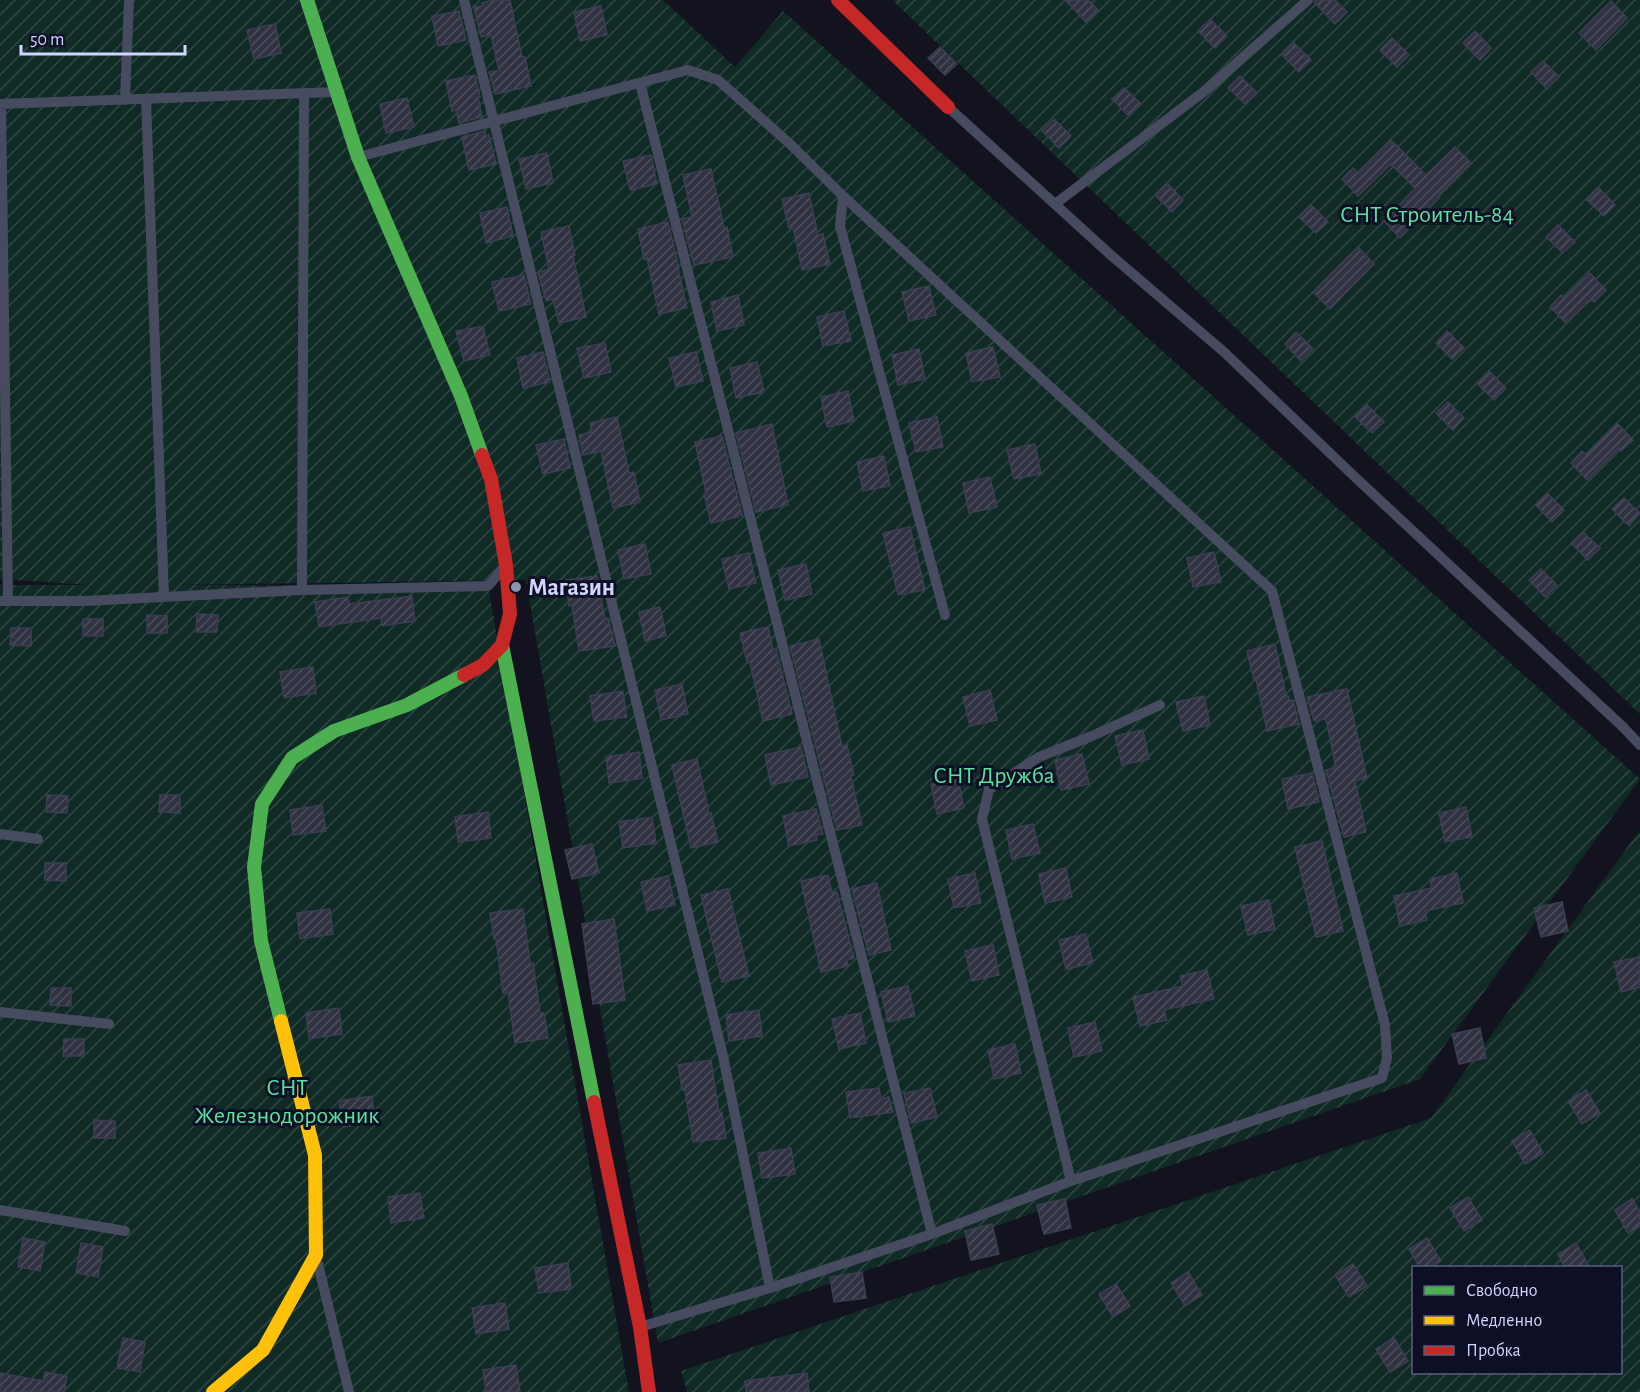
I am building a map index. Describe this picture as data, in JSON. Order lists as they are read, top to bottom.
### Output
{
  "parks": ["СНТ Строитель-84", "СНТ Дружба", "СНТ Железнодорожник"],
  "places": ["Магазин"],
  "legend": ["Свободно", "Медленно", "Пробка"],
  "scale_bar": "50 m"
}
